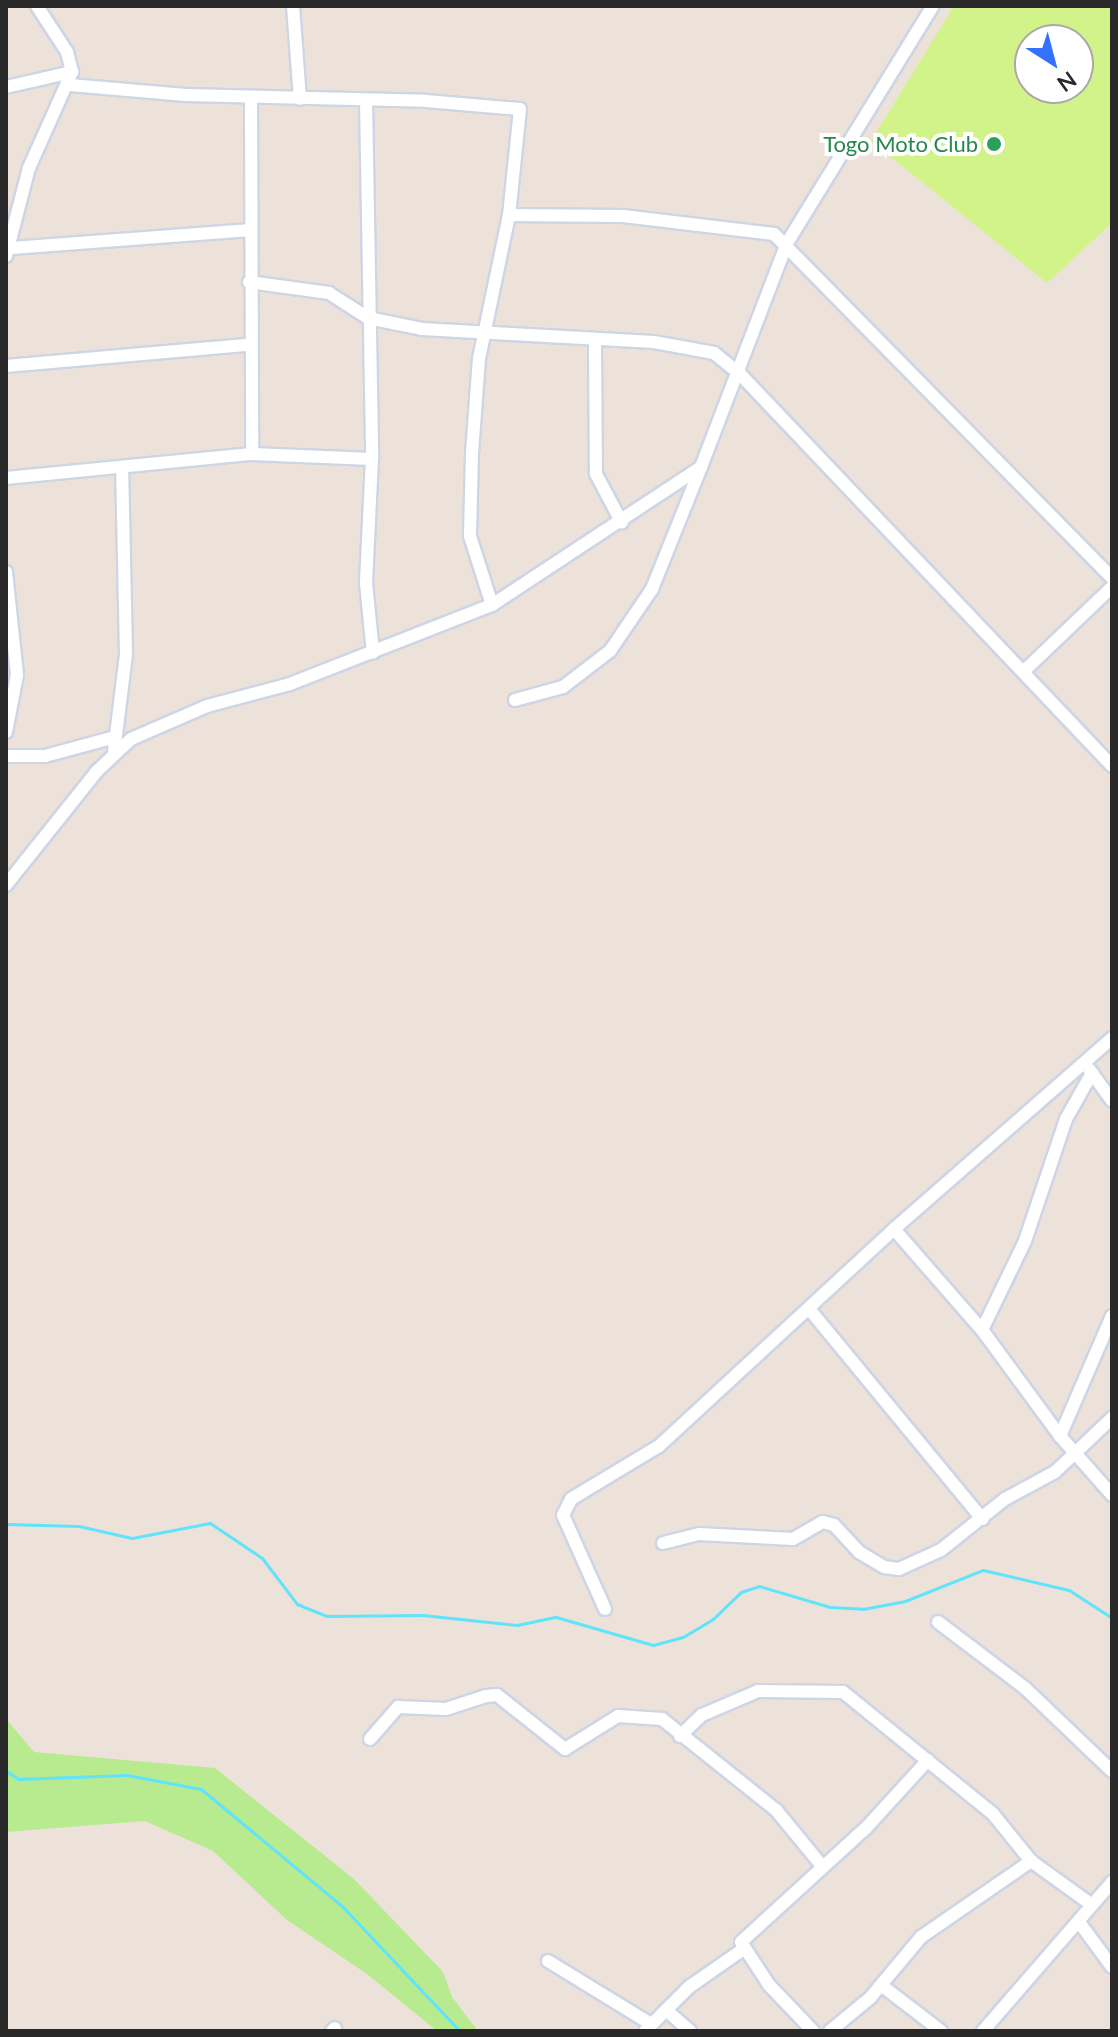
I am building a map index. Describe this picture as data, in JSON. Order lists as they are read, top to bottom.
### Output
{
  "places": ["Togo Moto Club"],
  "north": "bottom right"
}
